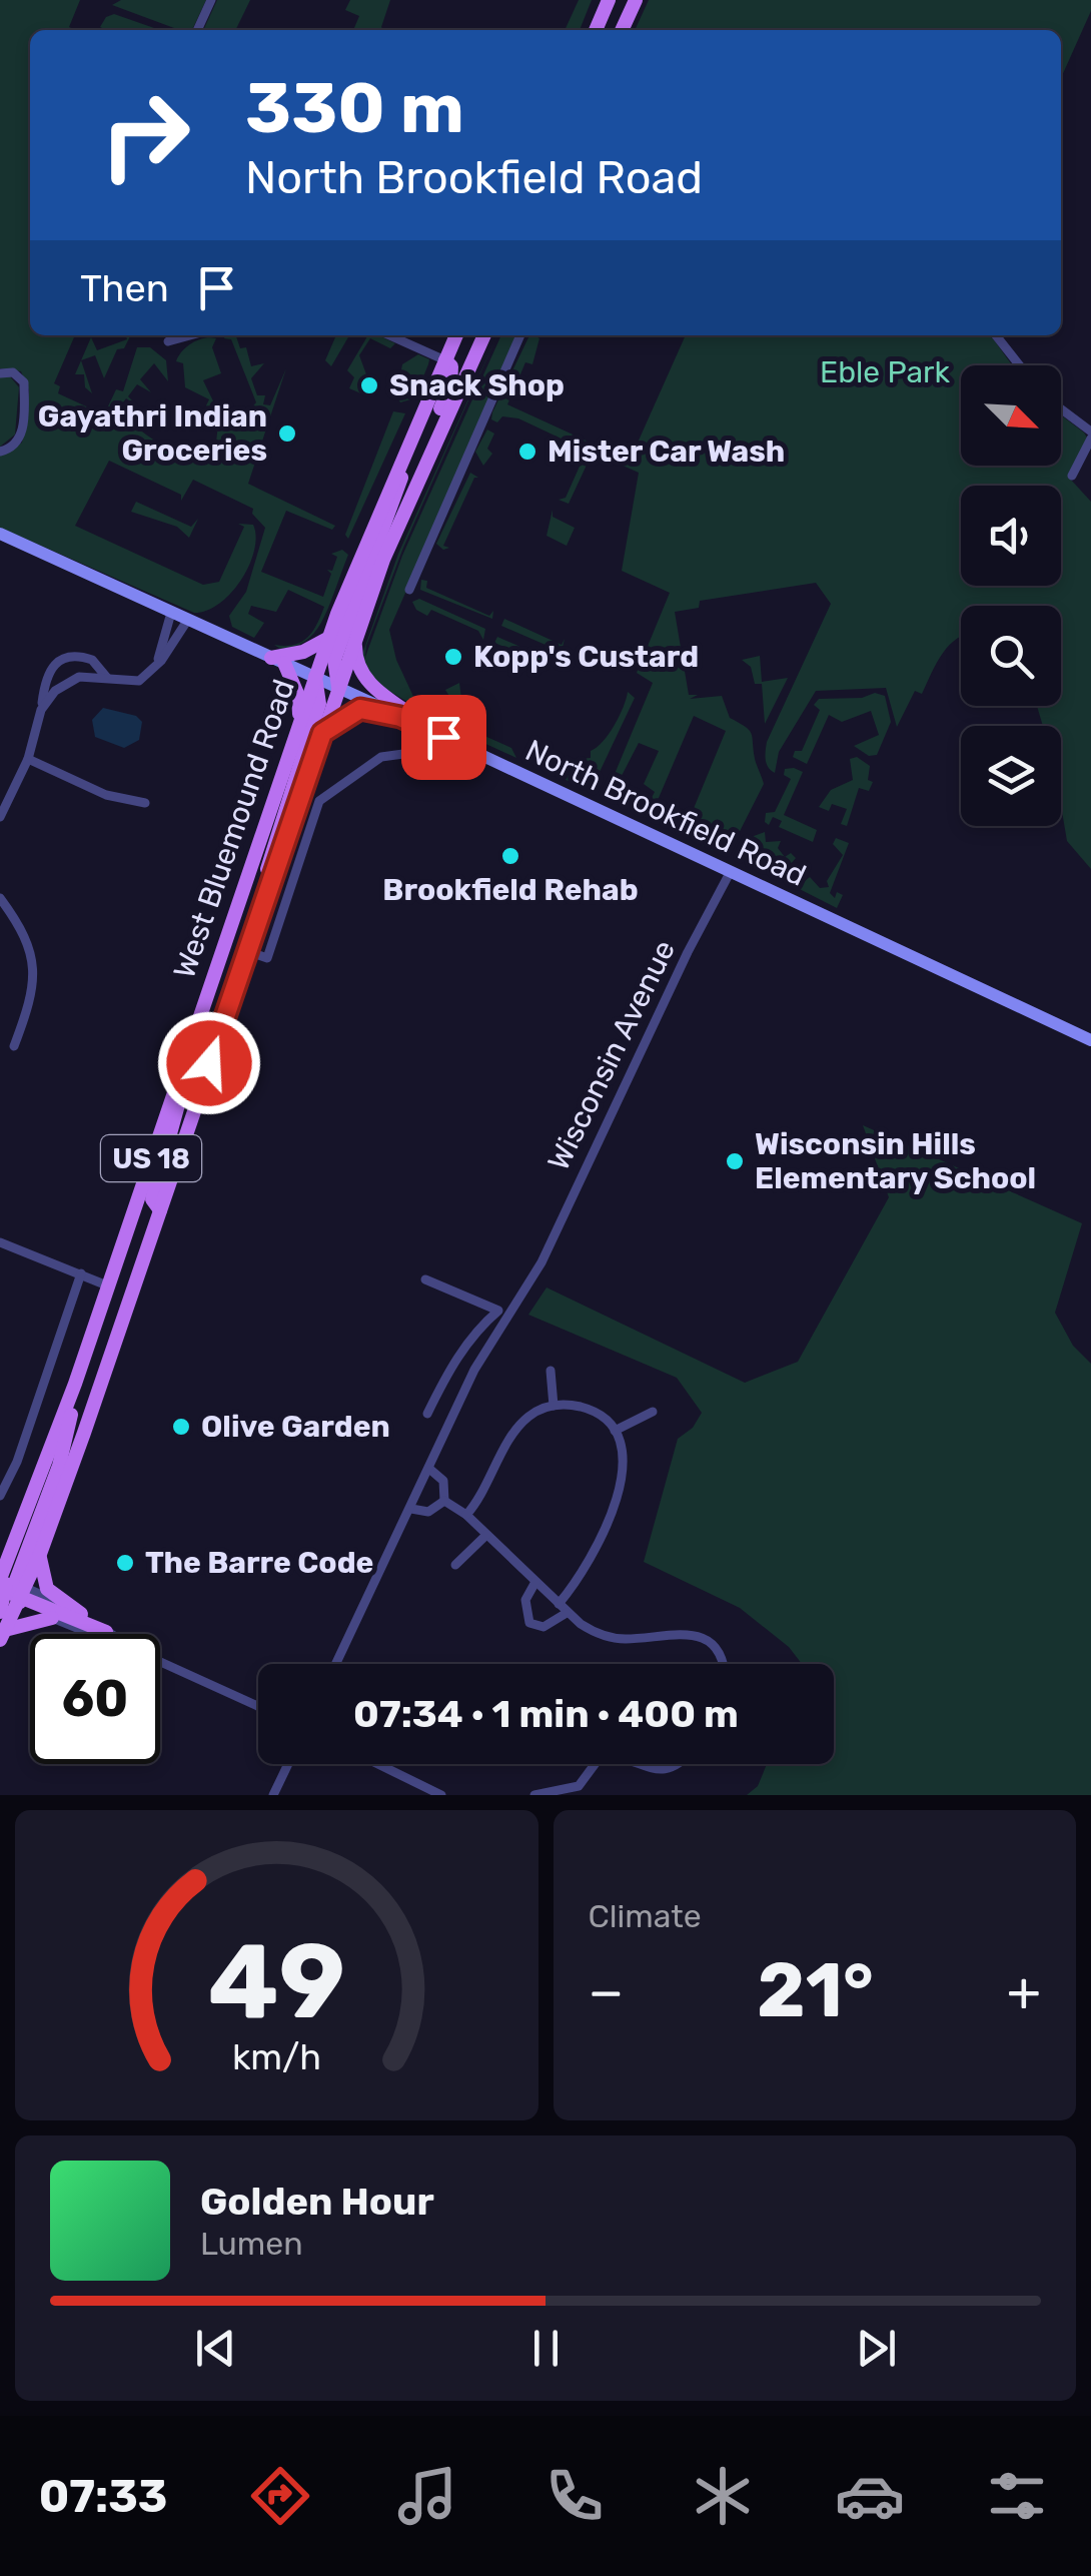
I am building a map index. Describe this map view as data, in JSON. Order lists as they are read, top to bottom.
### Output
{
  "streets": {
    "main road": ["West Bluemound Road", "US 18"],
    "street": ["North Brookfield Road", "Wisconsin Avenue"]
  },
  "crossings": [
    ["North Brookfield Road", "West Bluemound Road"],
    ["North Brookfield Road", "Wisconsin Avenue"]
  ],
  "parks": ["Eble Park"],
  "places": [
    "Snack Shop",
    "Gayathri Indian Groceries",
    "Mister Car Wash",
    "Kopp's Custard",
    "Brookfield Rehab",
    "Wisconsin Hills Elementary School",
    "Olive Garden",
    "The Barre Code"
  ],
  "north": "bottom right",
  "page": {
    "turn": ["330 m", "North Brookfield Road"],
    "then": "Then",
    "limit": "60",
    "trip": "07:34 · 1 min · 400 m",
    "tile": "Climate",
    "heat": ["−", "21°", "+"],
    "song": ["Golden Hour", "Lumen"],
    "tabs": "07:33",
    "gauge": ["49", "km/h"]
  }
}
